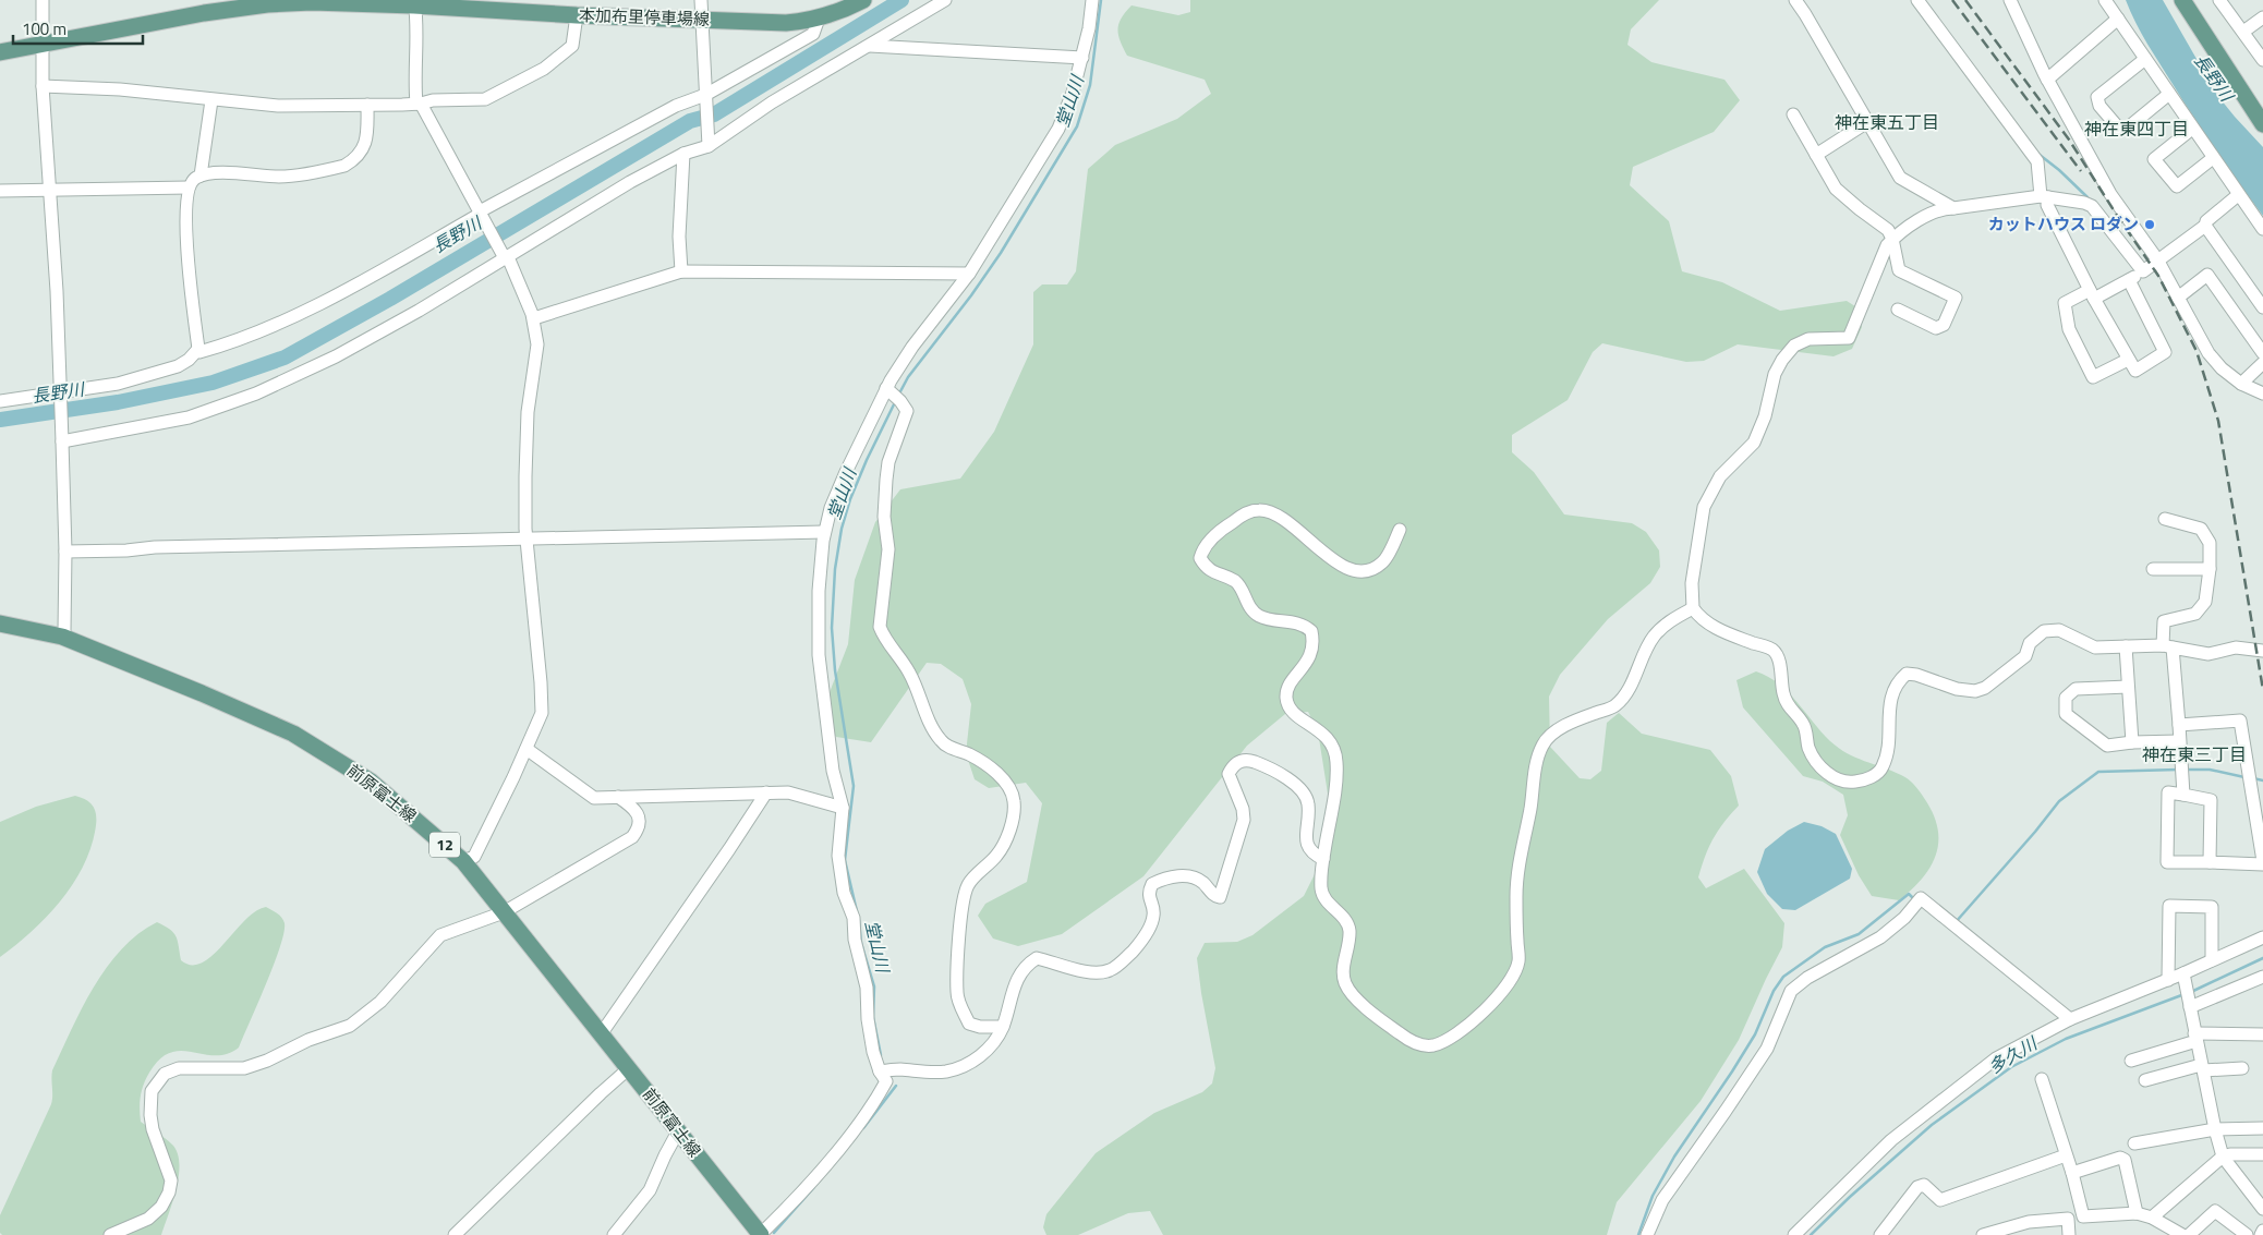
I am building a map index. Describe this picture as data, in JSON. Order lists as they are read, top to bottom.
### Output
{
  "streets": {
    "main road": ["本加布里停車場線", "前原富士線", "12"]
  },
  "districts": ["神在東五丁目", "神在東四丁目", "神在東三丁目"],
  "water": ["長野川", "堂山川", "多久川"],
  "places": ["カットハウス ロダン"],
  "scale_bar": "100 m"
}
